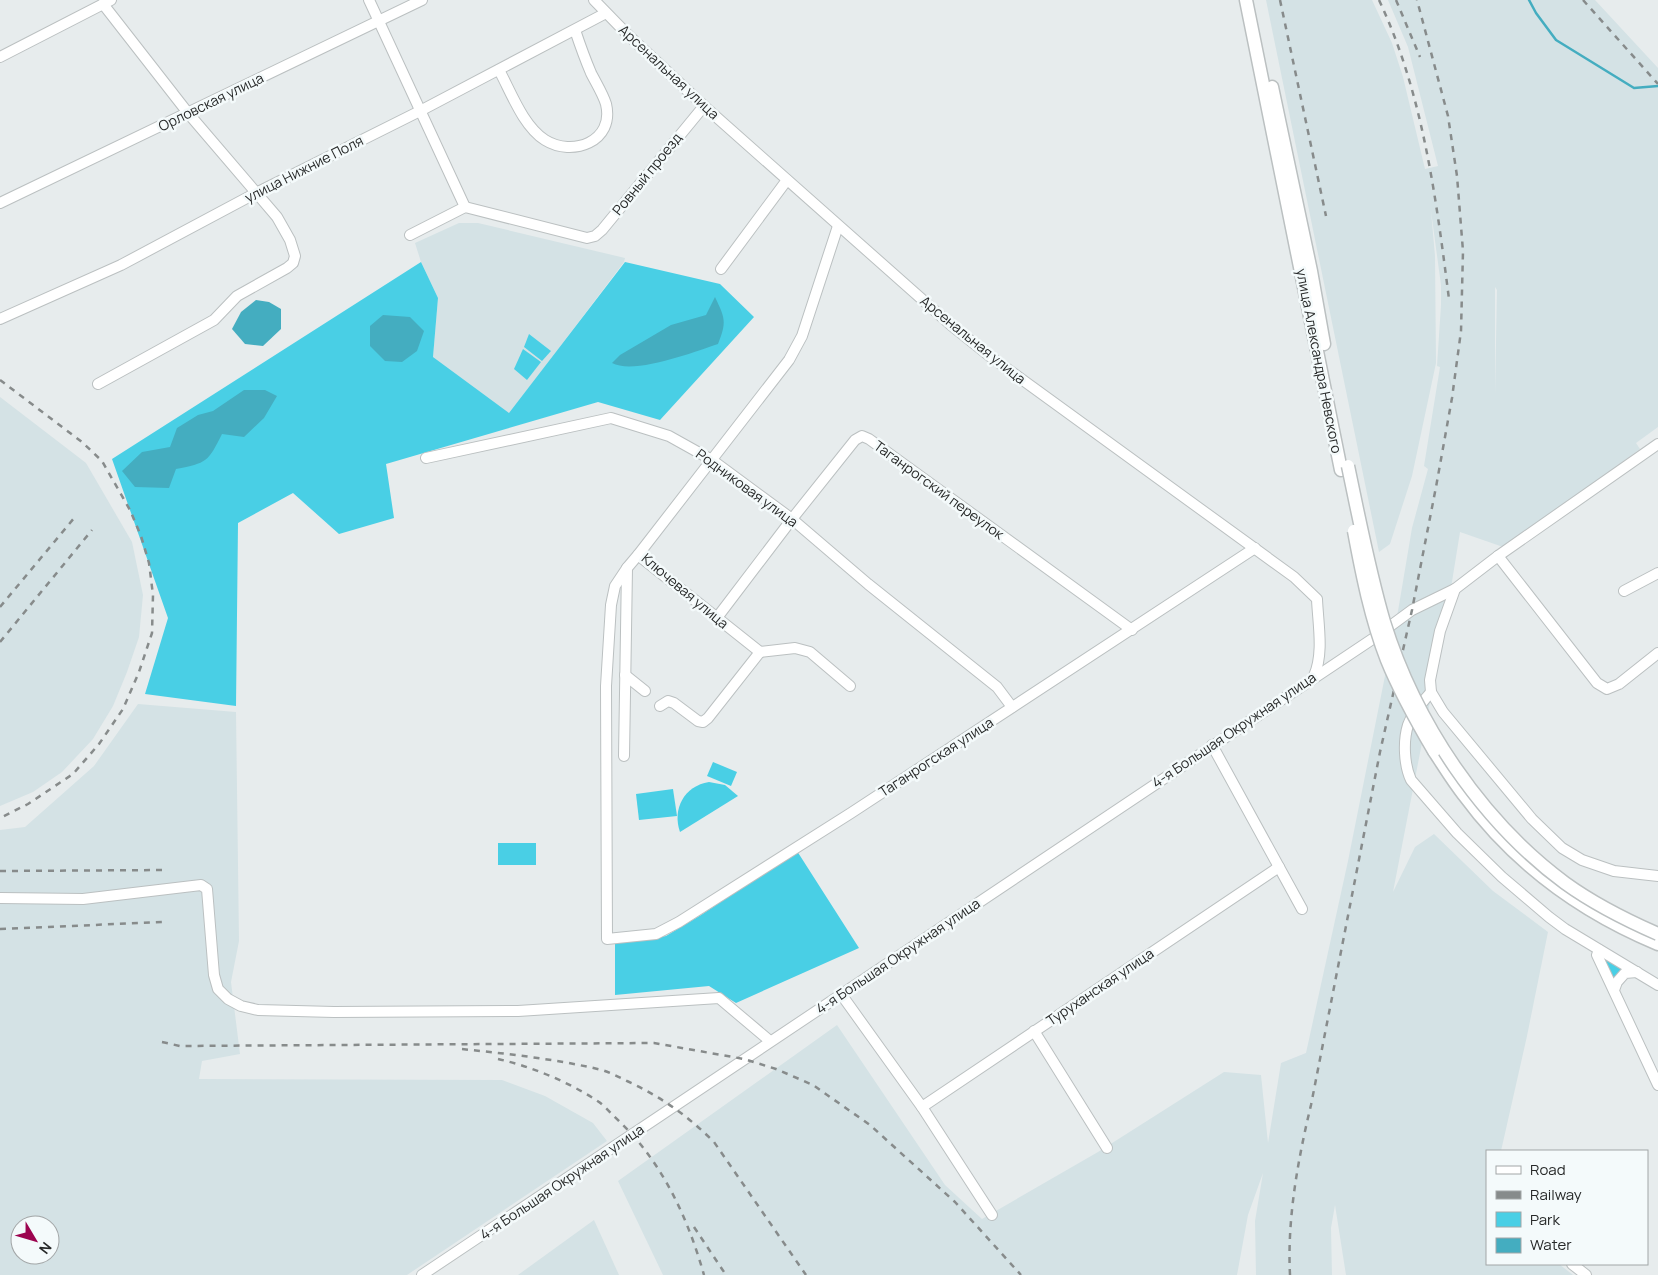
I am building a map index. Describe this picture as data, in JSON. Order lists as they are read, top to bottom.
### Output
{
  "streets": {
    "main road": ["улица Александра Невского"],
    "street": [
      "Арсенальная улица",
      "Орловская улица",
      "улица Нижние Поля",
      "Ровный проезд",
      "Родниковая улица",
      "Таганрогский переулок",
      "Ключевая улица",
      "4-я Большая Окружная улица",
      "Таганрогская улица",
      "Туруханская улица"
    ]
  },
  "crossings": [
    ["Арсенальная улица", "улица Нижние Поля"],
    ["Арсенальная улица", "Ровный проезд"],
    ["Арсенальная улица", "Ключевая улица"],
    ["Арсенальная улица", "4-я Большая Окружная улица"],
    ["Арсенальная улица", "Таганрогская улица"],
    ["Родниковая улица", "Таганрогский переулок"],
    ["Родниковая улица", "Ключевая улица"],
    ["Родниковая улица", "Таганрогская улица"],
    ["Таганрогский переулок", "Ключевая улица"],
    ["Таганрогский переулок", "Таганрогская улица"]
  ],
  "legend": [
    "Road",
    "Railway",
    "Park",
    "Water"
  ],
  "north": "bottom right"
}
